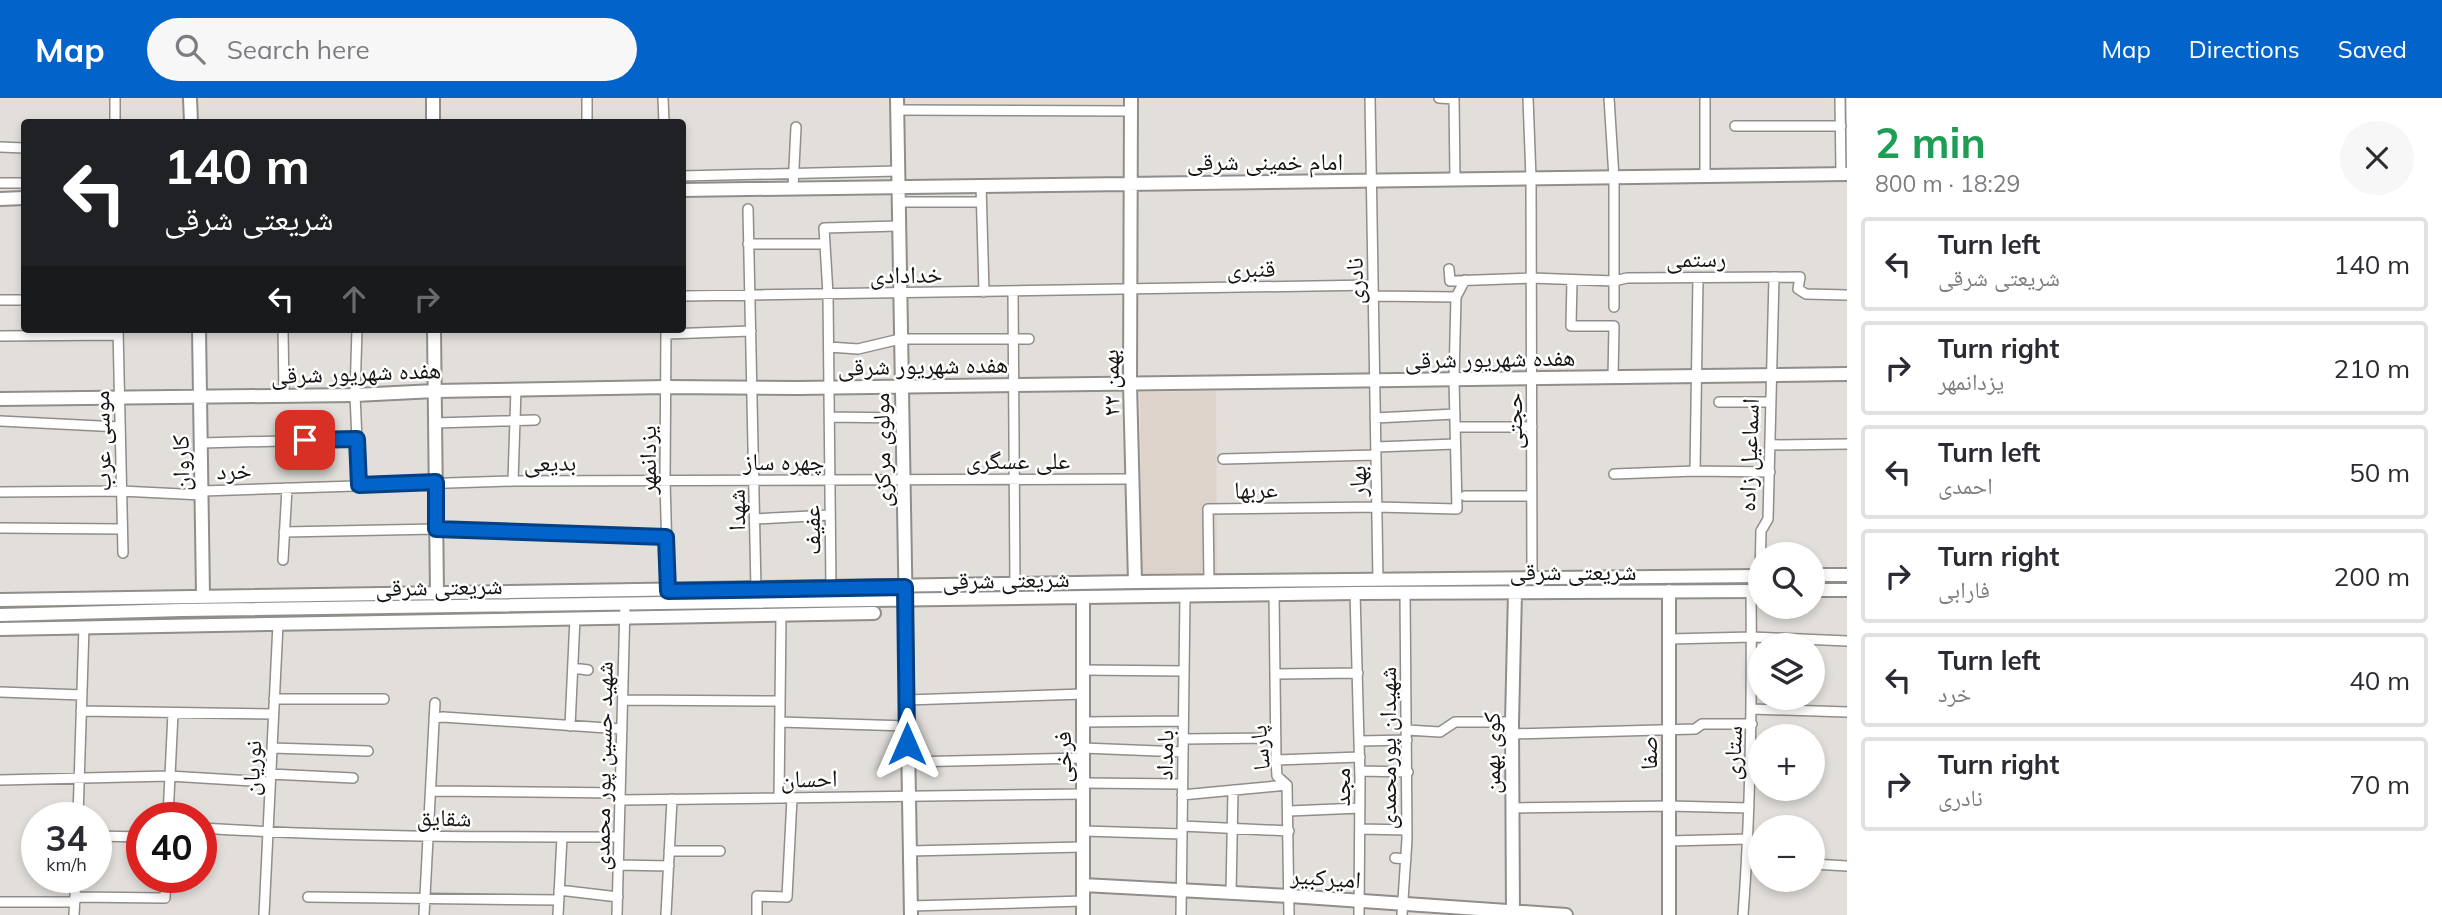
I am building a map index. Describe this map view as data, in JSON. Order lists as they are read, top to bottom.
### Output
{
  "streets": {
    "street": [
      "امام خمینی شرقی",
      "رستمی",
      "قنبری",
      "خدادادی",
      "نادری",
      "هفده شهریور شرقی",
      "۲۲ بهمن",
      "حجتی",
      "موسی عرب",
      "مولوی مرکزی",
      "اسماعیل زاده",
      "یزدانمهر",
      "علی عسگری",
      "چهره ساز",
      "بدیعی",
      "کاروان",
      "خرد",
      "بهار",
      "عربها",
      "شهدا",
      "عفیف",
      "شریعتی شرقی",
      "پارسا",
      "شهیدان پورمحمدی",
      "کوی بهمن",
      "صفا",
      "ستاری",
      "بامداد",
      "فرخی",
      "شهید حسین پور محمدی",
      "نوریان",
      "احسان",
      "مجد",
      "شقایق",
      "امیرکبیر"
    ]
  },
  "crossings": [
    ["امام خمینی شرقی", "نادری"],
    ["امام خمینی شرقی", "۲۲ بهمن"],
    ["امام خمینی شرقی", "حجتی"],
    ["امام خمینی شرقی", "مولوی مرکزی"],
    ["رستمی", "حجتی"],
    ["رستمی", "اسماعیل زاده"],
    ["قنبری", "خدادادی"],
    ["قنبری", "نادری"],
    ["قنبری", "۲۲ بهمن"],
    ["خدادادی", "۲۲ بهمن"],
    ["خدادادی", "مولوی مرکزی"],
    ["خدادادی", "شهدا"],
    ["خدادادی", "عفیف"],
    ["نادری", "هفده شهریور شرقی"],
    ["نادری", "بهار"],
    ["هفده شهریور شرقی", "۲۲ بهمن"],
    ["هفده شهریور شرقی", "حجتی"],
    ["هفده شهریور شرقی", "موسی عرب"],
    ["هفده شهریور شرقی", "مولوی مرکزی"],
    ["هفده شهریور شرقی", "اسماعیل زاده"],
    ["هفده شهریور شرقی", "یزدانمهر"],
    ["هفده شهریور شرقی", "کاروان"],
    ["هفده شهریور شرقی", "بهار"],
    ["هفده شهریور شرقی", "شهدا"],
    ["هفده شهریور شرقی", "عفیف"],
    ["۲۲ بهمن", "علی عسگری"],
    ["۲۲ بهمن", "شریعتی شرقی"],
    ["حجتی", "شریعتی شرقی"],
    ["موسی عرب", "خرد"],
    ["مولوی مرکزی", "علی عسگری"],
    ["مولوی مرکزی", "چهره ساز"],
    ["مولوی مرکزی", "عفیف"],
    ["مولوی مرکزی", "شریعتی شرقی"],
    ["مولوی مرکزی", "احسان"],
    ["یزدانمهر", "چهره ساز"],
    ["یزدانمهر", "بدیعی"],
    ["یزدانمهر", "شریعتی شرقی"],
    ["علی عسگری", "چهره ساز"],
    ["چهره ساز", "بدیعی"],
    ["چهره ساز", "شهدا"],
    ["چهره ساز", "عفیف"],
    ["بدیعی", "خرد"],
    ["کاروان", "خرد"],
    ["کاروان", "شریعتی شرقی"],
    ["بهار", "عربها"],
    ["بهار", "شریعتی شرقی"],
    ["عربها", "شریعتی شرقی"],
    ["شهدا", "شریعتی شرقی"],
    ["عفیف", "شریعتی شرقی"],
    ["شریعتی شرقی", "پارسا"],
    ["شریعتی شرقی", "شهیدان پورمحمدی"],
    ["شریعتی شرقی", "کوی بهمن"],
    ["شریعتی شرقی", "صفا"],
    ["شریعتی شرقی", "بامداد"],
    ["شریعتی شرقی", "فرخی"],
    ["شریعتی شرقی", "شهید حسین پور محمدی"],
    ["شریعتی شرقی", "نوریان"],
    ["شریعتی شرقی", "مجد"],
    ["پارسا", "امیرکبیر"],
    ["شهیدان پورمحمدی", "امیرکبیر"],
    ["کوی بهمن", "امیرکبیر"],
    ["بامداد", "احسان"],
    ["بامداد", "امیرکبیر"],
    ["فرخی", "احسان"],
    ["فرخی", "امیرکبیر"],
    ["شهید حسین پور محمدی", "احسان"],
    ["شهید حسین پور محمدی", "شقایق"],
    ["نوریان", "شقایق"],
    ["مجد", "امیرکبیر"]
  ],
  "page": {
    "header": "Map",
    "search": "Search here",
    "nav": ["Map", "Directions", "Saved"],
    "heading": ["2 min", "800 m · 18:29"],
    "turn": ["140 m", "شریعتی شرقی"],
    "list": [
      {
        "name": "Turn left",
        "note": "شریعتی شرقی",
        "value": "140 m"
      },
      {
        "name": "Turn right",
        "note": "یزدانمهر",
        "value": "210 m"
      },
      {
        "name": "Turn left",
        "note": "احمدی",
        "value": "50 m"
      },
      {
        "name": "Turn right",
        "note": "فارابی",
        "value": "200 m"
      },
      {
        "name": "Turn left",
        "note": "خرد",
        "value": "40 m"
      },
      {
        "name": "Turn right",
        "note": "نادری",
        "value": "70 m"
      }
    ],
    "map_buttons": ["+", "−"],
    "speed": "34 km/h",
    "limit": "40"
  }
}
